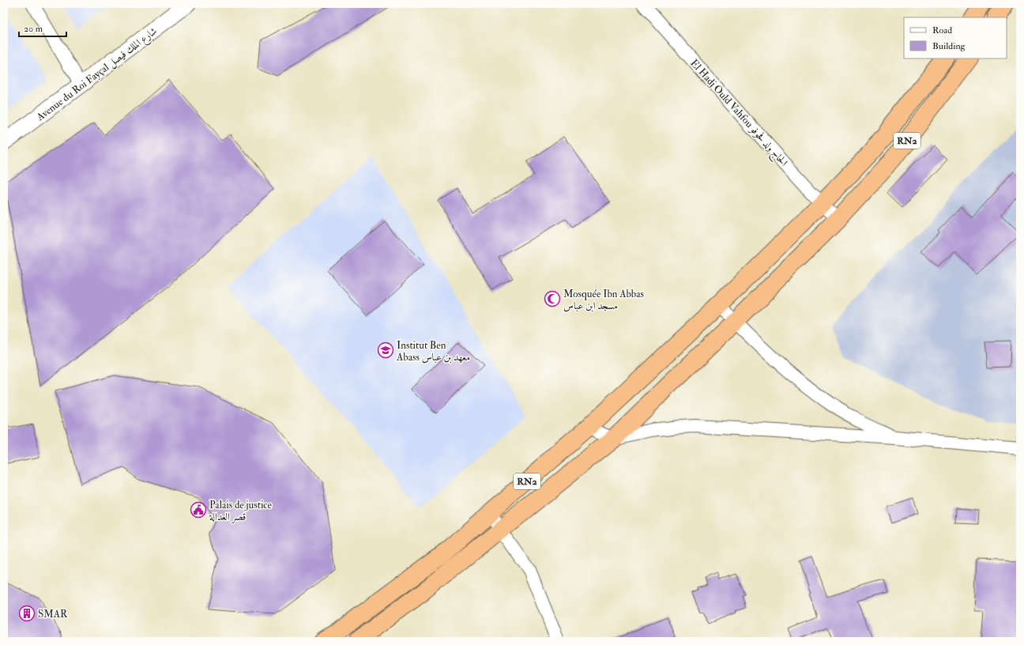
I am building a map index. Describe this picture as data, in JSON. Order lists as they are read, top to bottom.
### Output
{
  "streets": {
    "highway": ["RN2"],
    "street": ["Avenue du Roi Fayçal شارع الملك فيصل", "El Hadj Ould Vahfou الحاج ولد فحوفو"]
  },
  "crossings": [
    ["El Hadj Ould Vahfou الحاج ولد فحوفو", "RN2"]
  ],
  "places": {
    "mosque": ["Mosquée Ibn Abbas مسجد ابن عباس"],
    "school or university": ["Institut Ben Abass معهد بن عباس"],
    "public building": ["Palais de justice قصر العدالة"],
    "building": ["SMAR"]
  },
  "legend": ["Road", "Building"],
  "scale_bar": "20 m"
}
